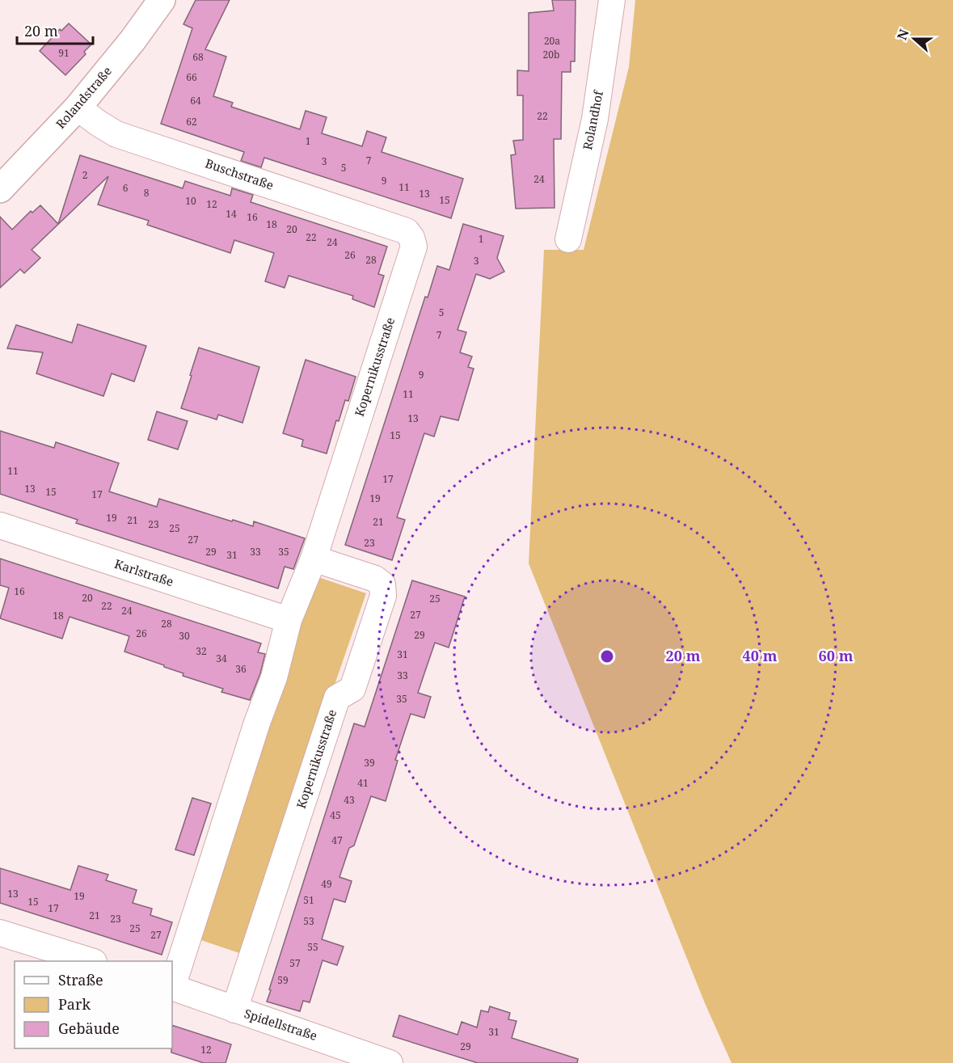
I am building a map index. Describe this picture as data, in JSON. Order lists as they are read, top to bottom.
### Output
{
  "streets": {
    "main road": ["Rolandstraße"],
    "street": [
      "Rolandhof",
      "Buschstraße",
      "Kopernikusstraße",
      "Karlstraße",
      "Spidellstraße"
    ]
  },
  "crossings": [
    ["Rolandstraße", "Buschstraße"],
    ["Buschstraße", "Kopernikusstraße"],
    ["Kopernikusstraße", "Karlstraße"],
    ["Kopernikusstraße", "Spidellstraße"]
  ],
  "house_numbers": [
    "20a",
    "91",
    "20b",
    "68",
    "66",
    "64",
    "22",
    "62",
    "1",
    "7",
    "3",
    "5",
    "2",
    "24",
    "9",
    "11",
    "6",
    "8",
    "13",
    "15",
    "10",
    "12",
    "14",
    "16",
    "18",
    "20",
    "22",
    "1",
    "24",
    "26",
    "28",
    "3",
    "5",
    "7",
    "9",
    "11",
    "13",
    "15",
    "11",
    "17",
    "13",
    "15",
    "17",
    "19",
    "19",
    "21",
    "21",
    "23",
    "25",
    "27",
    "23",
    "29",
    "33",
    "35",
    "31",
    "16",
    "20",
    "25",
    "22",
    "24",
    "27",
    "18",
    "28",
    "26",
    "29",
    "30",
    "32",
    "31",
    "34",
    "36",
    "33",
    "35",
    "39",
    "41",
    "43",
    "45",
    "47",
    "49",
    "13",
    "19",
    "51",
    "15",
    "17",
    "21",
    "23",
    "53",
    "25",
    "27",
    "55",
    "57",
    "59",
    "31",
    "29",
    "12"
  ],
  "legend": ["Straße", "Park", "Gebäude"],
  "scale_bar": "20 m",
  "north": "left",
  "rings": ["20 m", "40 m", "60 m"]
}
